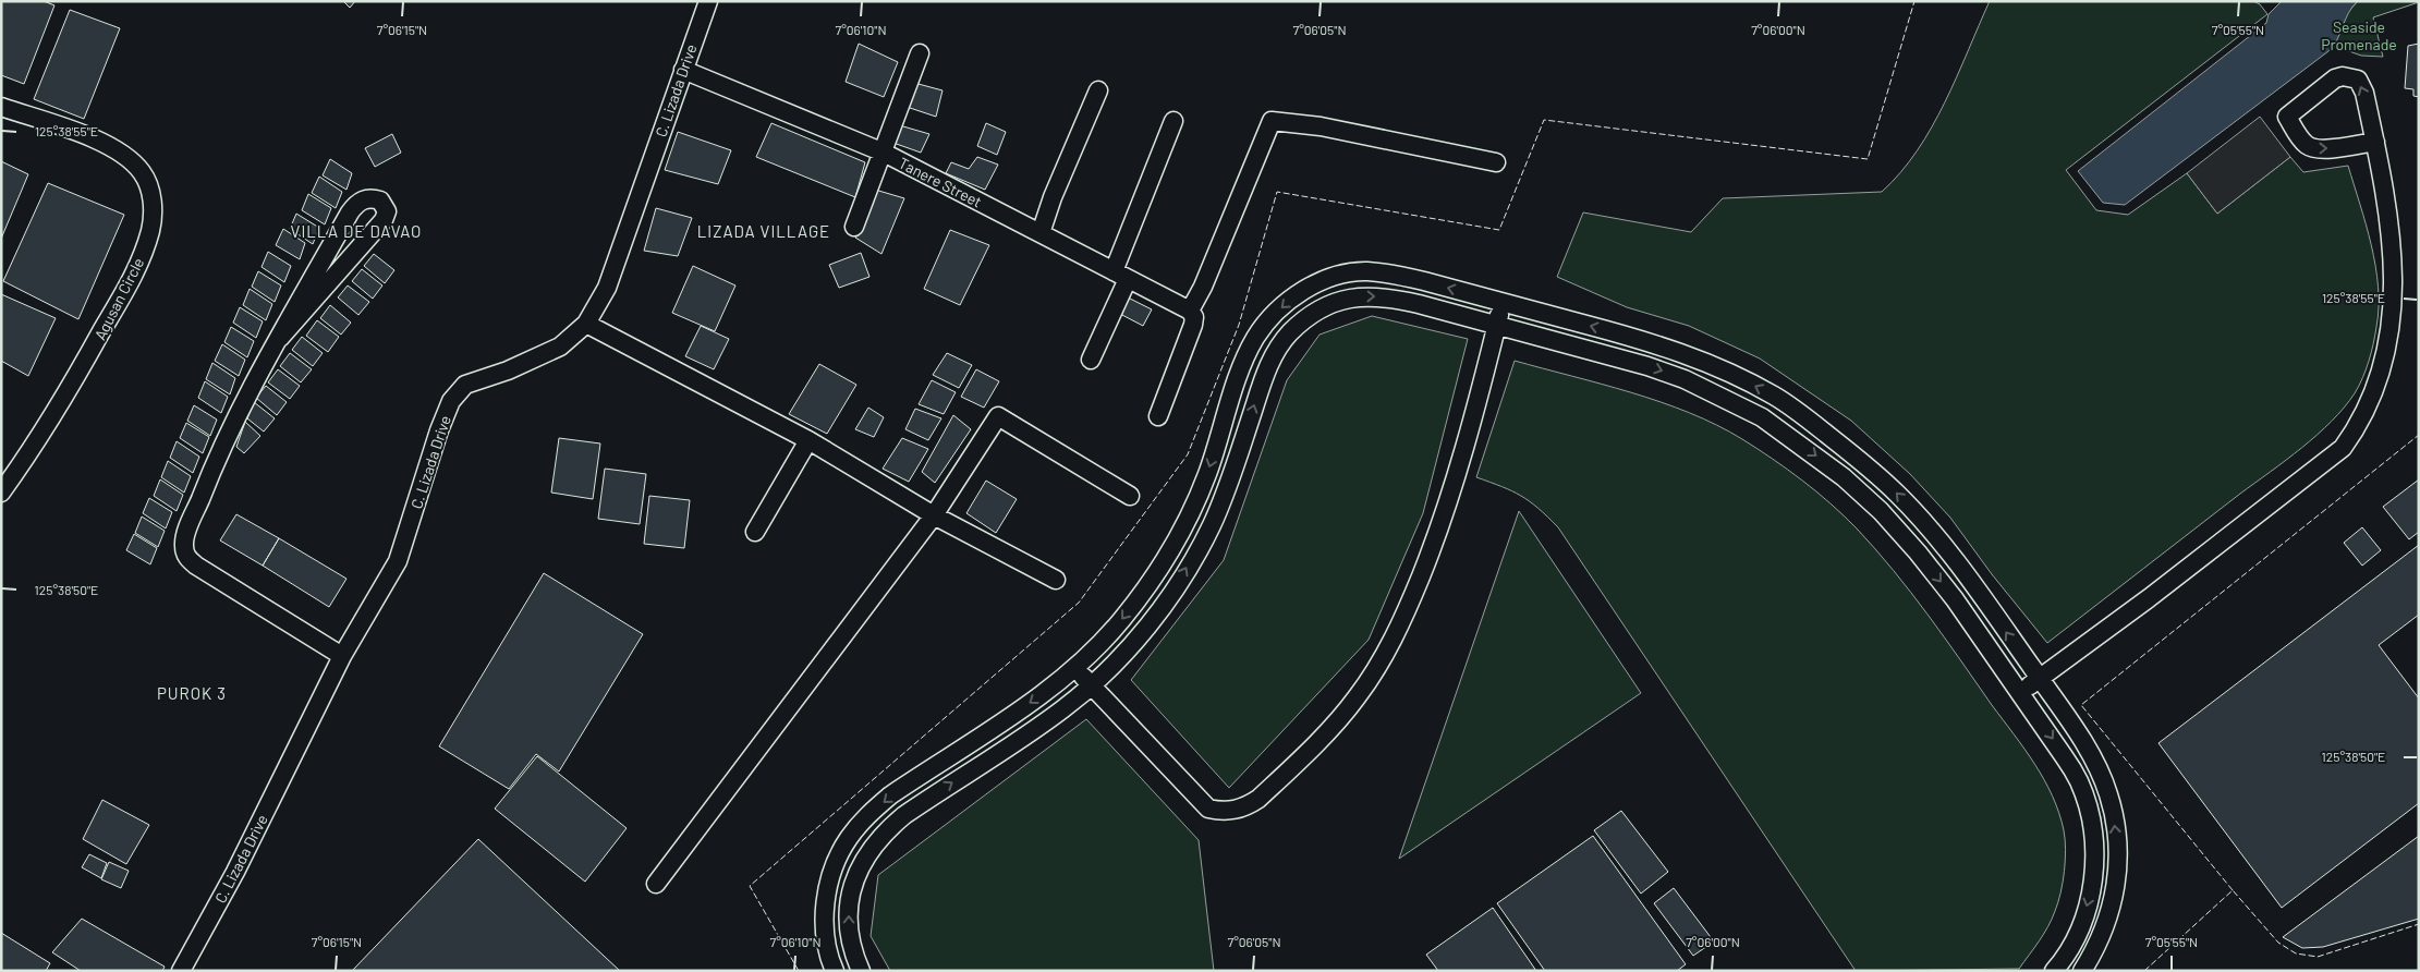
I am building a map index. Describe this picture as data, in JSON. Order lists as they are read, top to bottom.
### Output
{
  "streets": {
    "street": ["C. Lizada Drive", "Tanere Street", "Agusan Circle"]
  },
  "crossings": [
    ["C. Lizada Drive", "Tanere Street"]
  ],
  "districts": ["VILLA DE DAVAO", "LIZADA VILLAGE", "PUROK 3"],
  "parks": ["Seaside Promenade"],
  "coordinates": [
    "7°06'15\"N",
    "7°06'10\"N",
    "7°06'05\"N",
    "7°06'00\"N",
    "7°05'55\"N",
    "125°38'55\"E",
    "125°38'50\"E"
  ]
}
